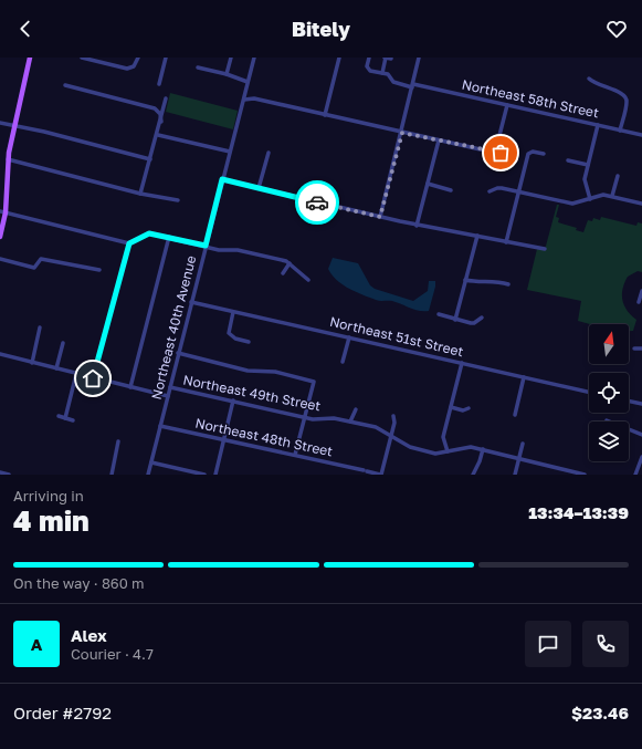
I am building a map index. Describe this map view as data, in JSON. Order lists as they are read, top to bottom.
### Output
{
  "streets": {
    "street": [
      "Northeast 58th Street",
      "Northeast 40th Avenue",
      "Northeast 51st Street",
      "Northeast 49th Street",
      "Northeast 48th Street"
    ]
  },
  "crossings": [
    ["Northeast 40th Avenue", "Northeast 51st Street"],
    ["Northeast 40th Avenue", "Northeast 49th Street"],
    ["Northeast 40th Avenue", "Northeast 48th Street"]
  ],
  "north": "top",
  "page": {
    "header": "Bitely",
    "heading": ["4 min", "Arriving in", "13:34–13:39"],
    "panel": [
      "Alex",
      "Courier · 4.7",
      "Order #2792",
      "$23.46"
    ],
    "bar": "On the way · 860 m",
    "round": "A"
  }
}
